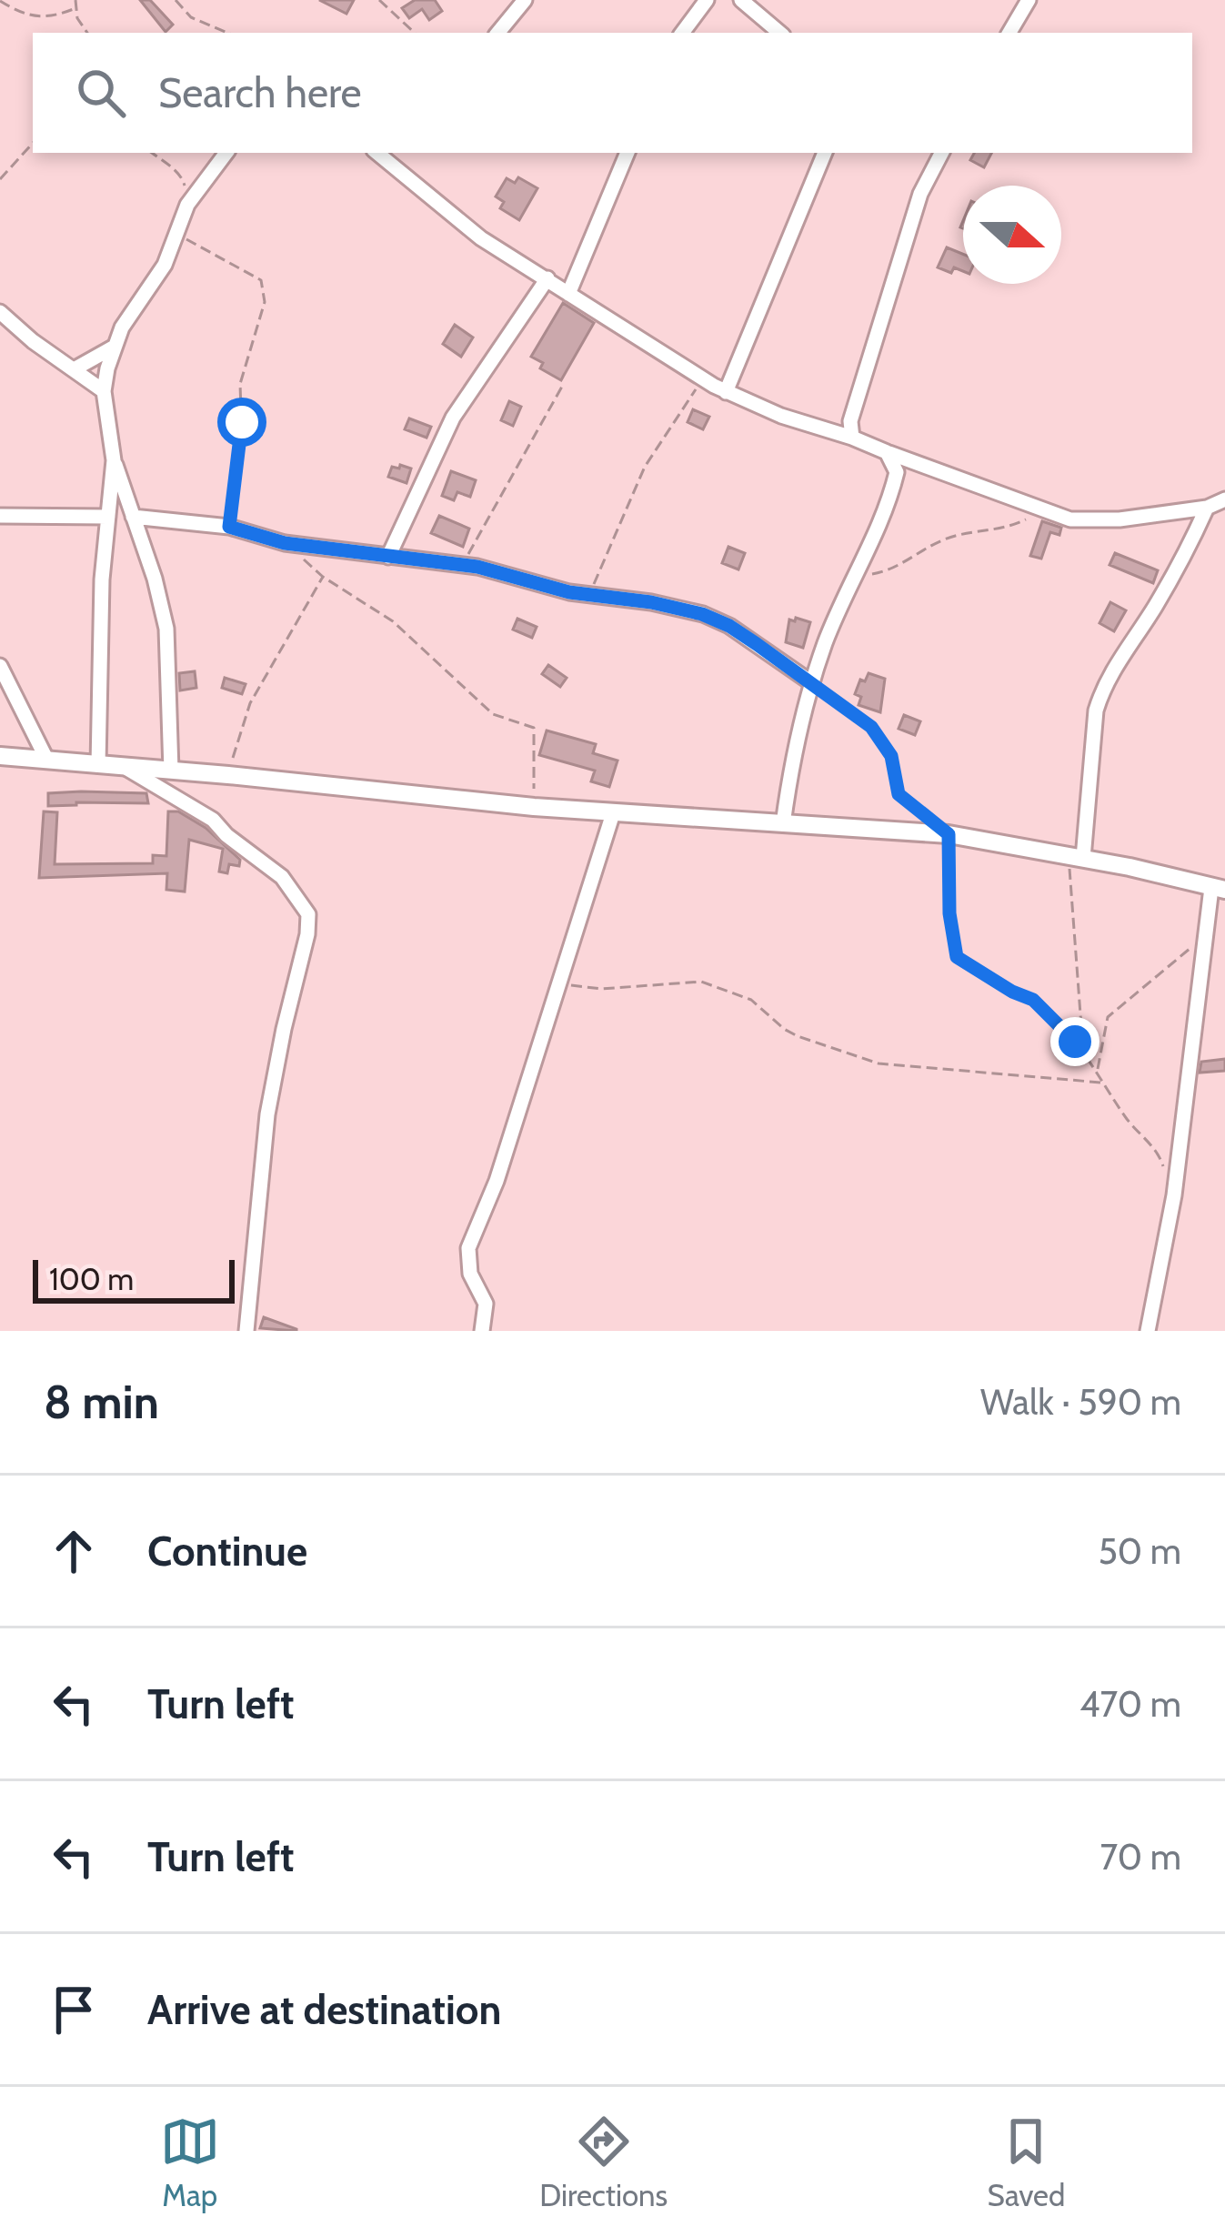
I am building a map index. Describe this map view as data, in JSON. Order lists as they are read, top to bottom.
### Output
{
  "scale_bar": "100 m",
  "north": "right",
  "page": {
    "search": "Search here",
    "scale": "100 m",
    "heading": ["8 min", "Walk · 590 m"],
    "list": [
      ["Continue", "50 m"],
      ["Turn left", "470 m"],
      ["Turn left", "70 m"],
      "Arrive at destination"
    ],
    "nav": ["Map", "Directions", "Saved"]
  }
}
